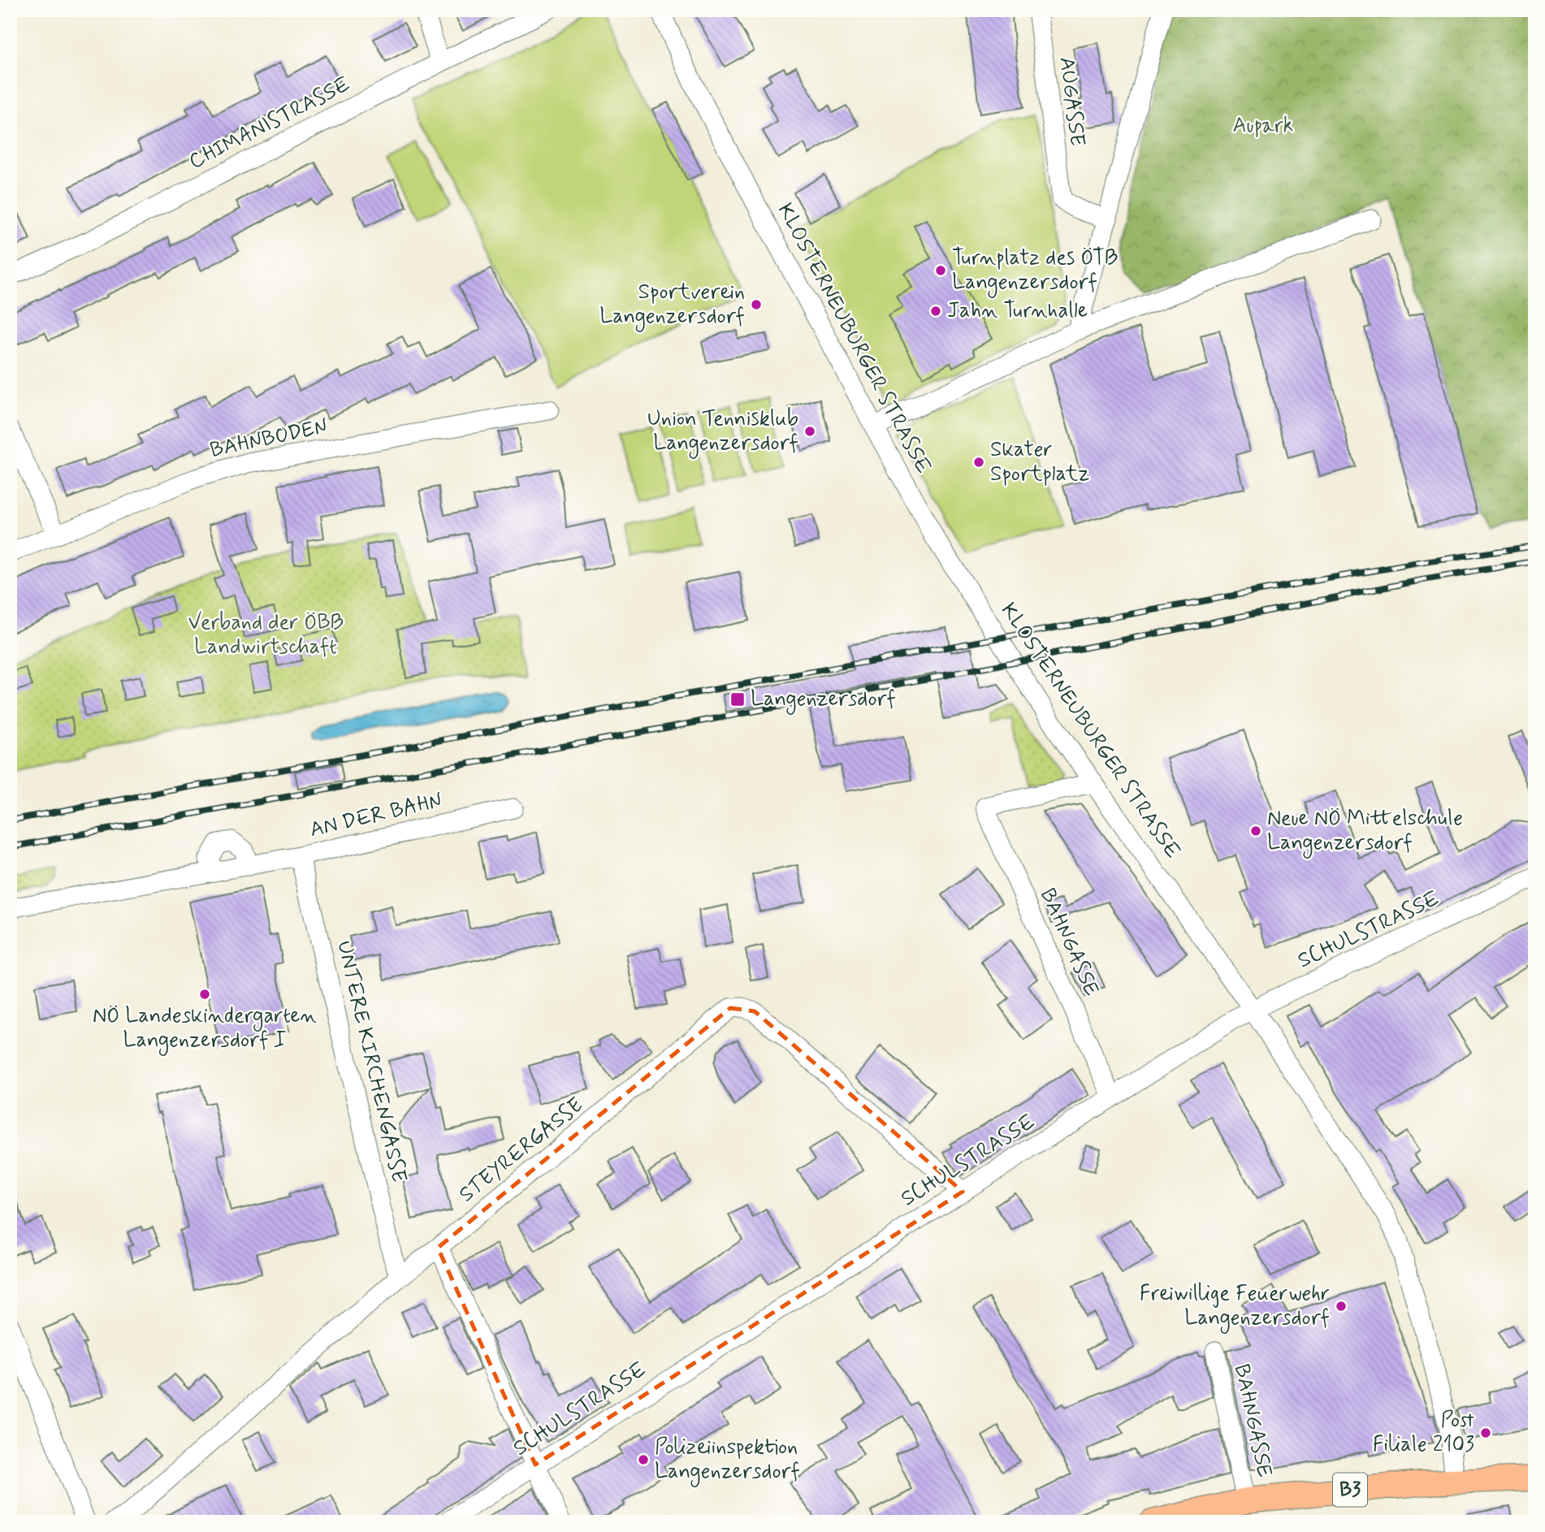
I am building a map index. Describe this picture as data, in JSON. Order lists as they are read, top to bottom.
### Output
{
  "streets": {
    "main road": ["B3"],
    "street": [
      "AUGASSE",
      "CHIMANISTRASSE",
      "KLOSTERNEUBURGER STRASSE",
      "BAHNBODEN",
      "AN DER BAHN",
      "SCHULSTRASSE",
      "BAHNGASSE",
      "UNTERE KIRCHENGASSE",
      "STEYRERGASSE"
    ]
  },
  "crossings": [
    ["KLOSTERNEUBURGER STRASSE", "SCHULSTRASSE"],
    ["KLOSTERNEUBURGER STRASSE", "BAHNGASSE"],
    ["KLOSTERNEUBURGER STRASSE", "B3"],
    ["AN DER BAHN", "UNTERE KIRCHENGASSE"],
    ["SCHULSTRASSE", "BAHNGASSE"],
    ["SCHULSTRASSE", "STEYRERGASSE"],
    ["BAHNGASSE", "B3"],
    ["UNTERE KIRCHENGASSE", "STEYRERGASSE"]
  ],
  "parks": ["Aupark", "Verband der ÖBB Landwirtschaft"],
  "places": {
    "other": [
      "Turnplatz des ÖTB Langenzersdorf",
      "Sportverein Langenzersdorf",
      "Jahn Turnhalle",
      "Union Tennisklub Langenzersdorf",
      "Skater Sportplatz",
      "Neue NÖ Mittelschule Langenzersdorf",
      "NÖ Landeskindergarten Langenzersdorf I",
      "Freiwillige Feuerwehr Langenzersdorf",
      "Post Filiale 2103",
      "Polizeiinspektion Langenzersdorf"
    ],
    "transit": ["Langenzersdorf"]
  }
}
